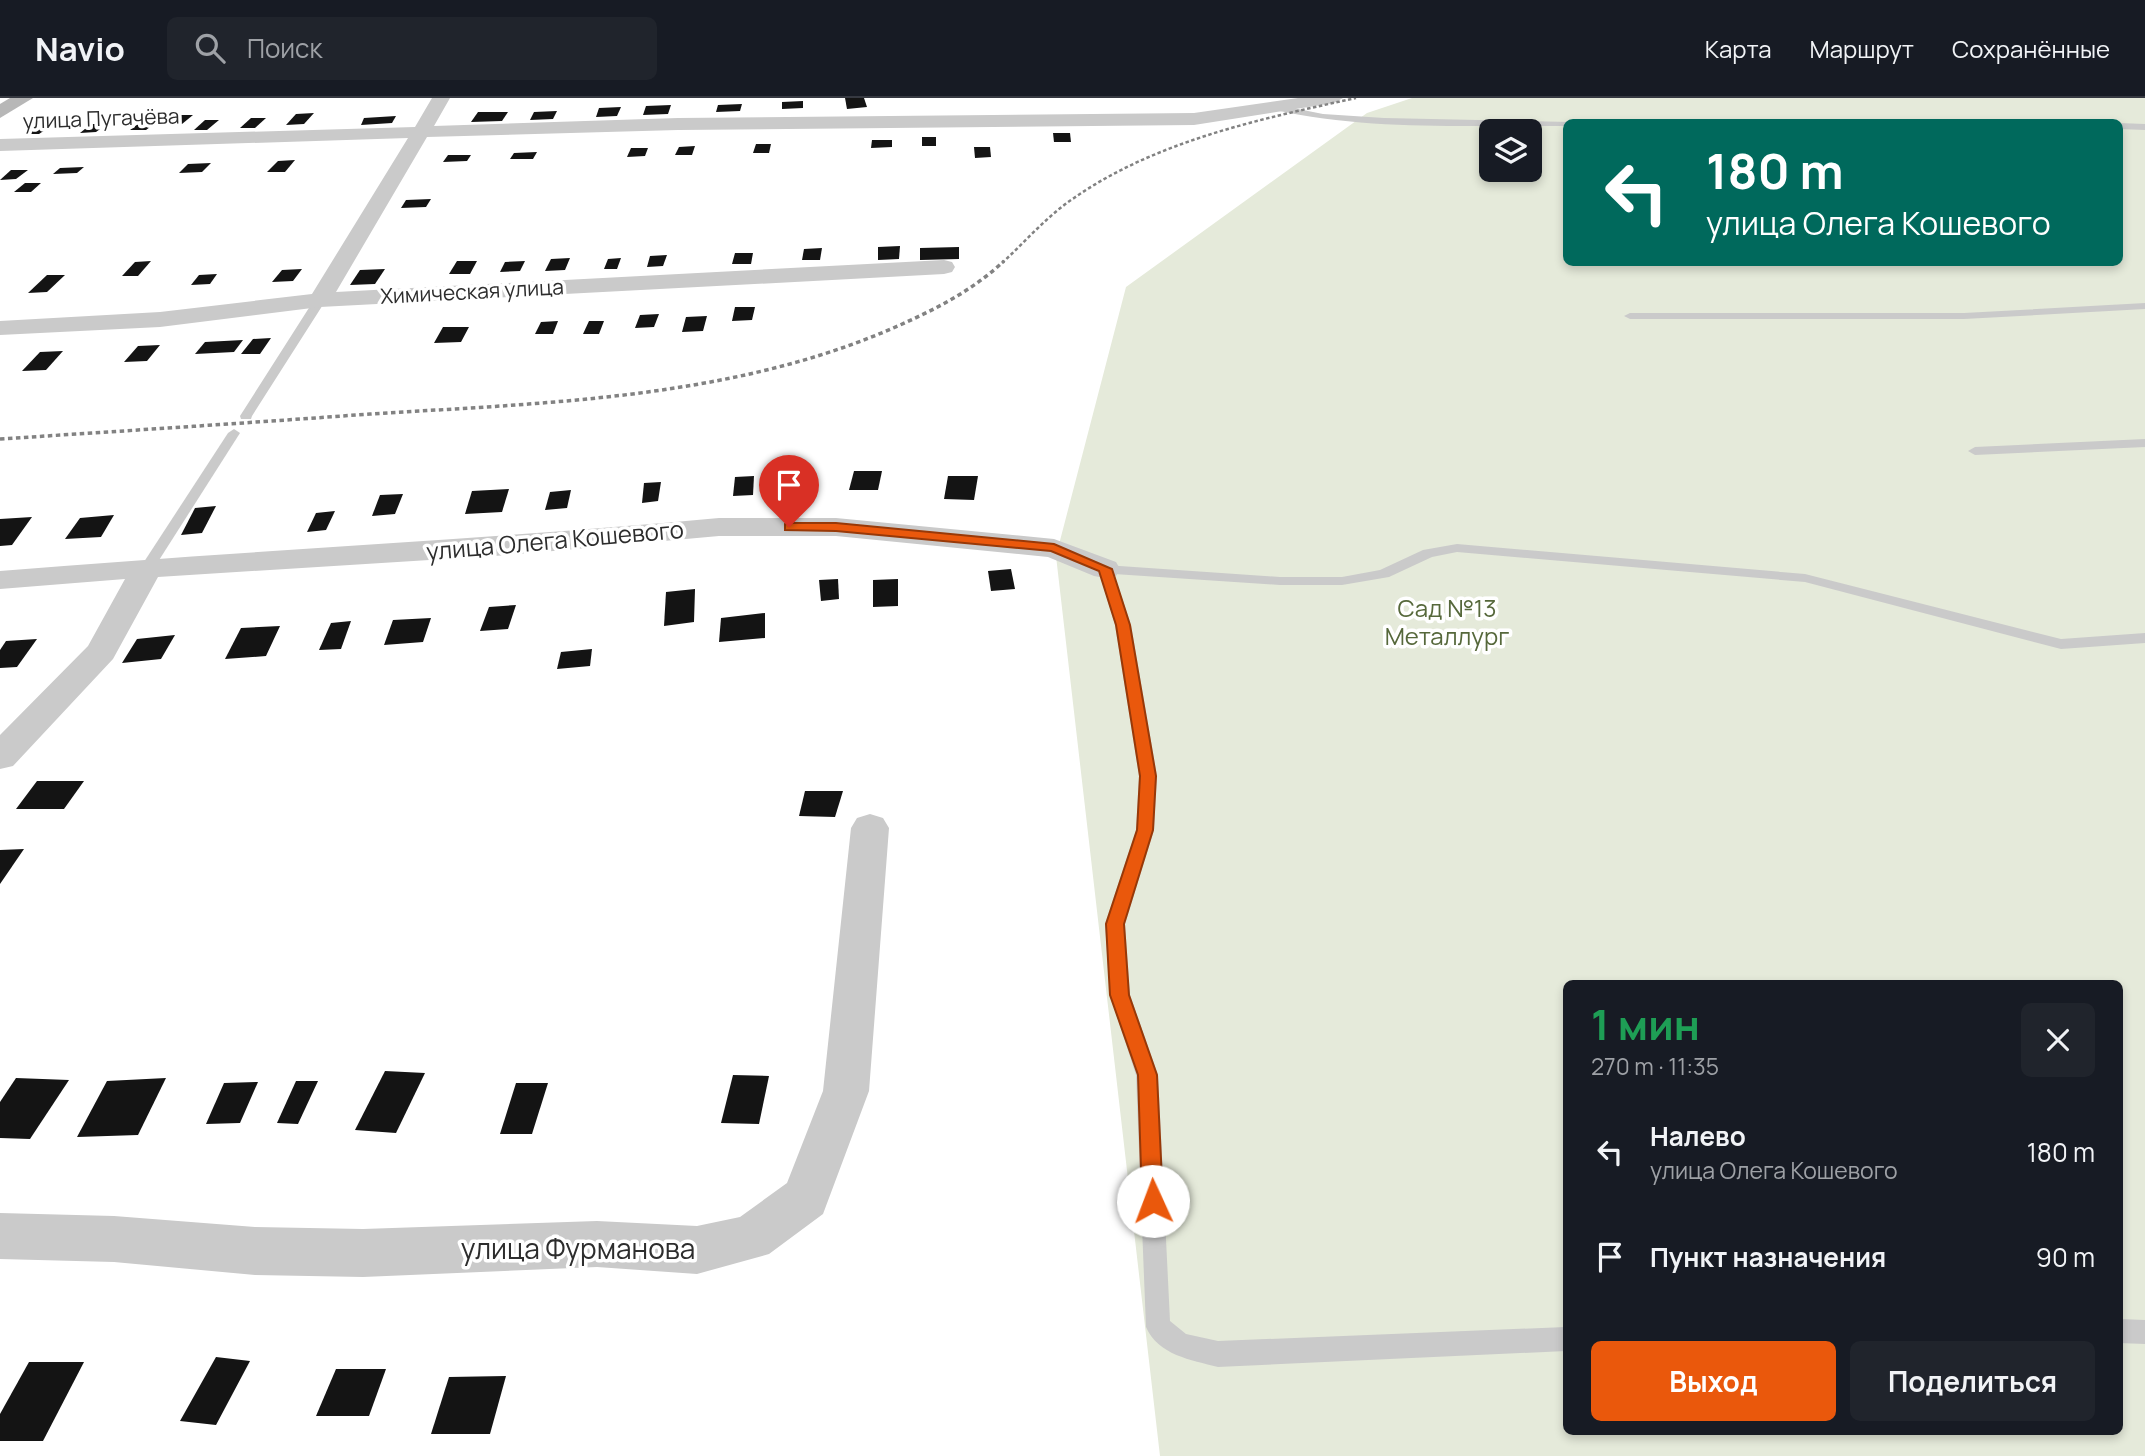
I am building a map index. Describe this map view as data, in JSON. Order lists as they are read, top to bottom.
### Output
{
  "streets": {
    "street": [
      "улица Пугачёва",
      "Химическая улица",
      "улица Олега Кошевого",
      "улица Фурманова"
    ]
  },
  "parks": ["Сад №13 Металлург"],
  "page": {
    "header": "Navio",
    "search": "Поиск",
    "nav": ["Карта", "Маршрут", "Сохранённые"],
    "turn": ["180 m", "улица Олега Кошевого"],
    "heading": ["1 мин", "270 m · 11:35"],
    "list": [
      {
        "name": "Налево",
        "note": "улица Олега Кошевого",
        "value": "180 m"
      },
      {
        "name": "Пункт назначения",
        "value": "90 m"
      }
    ],
    "buttons": ["Выход", "Поделиться"]
  }
}
